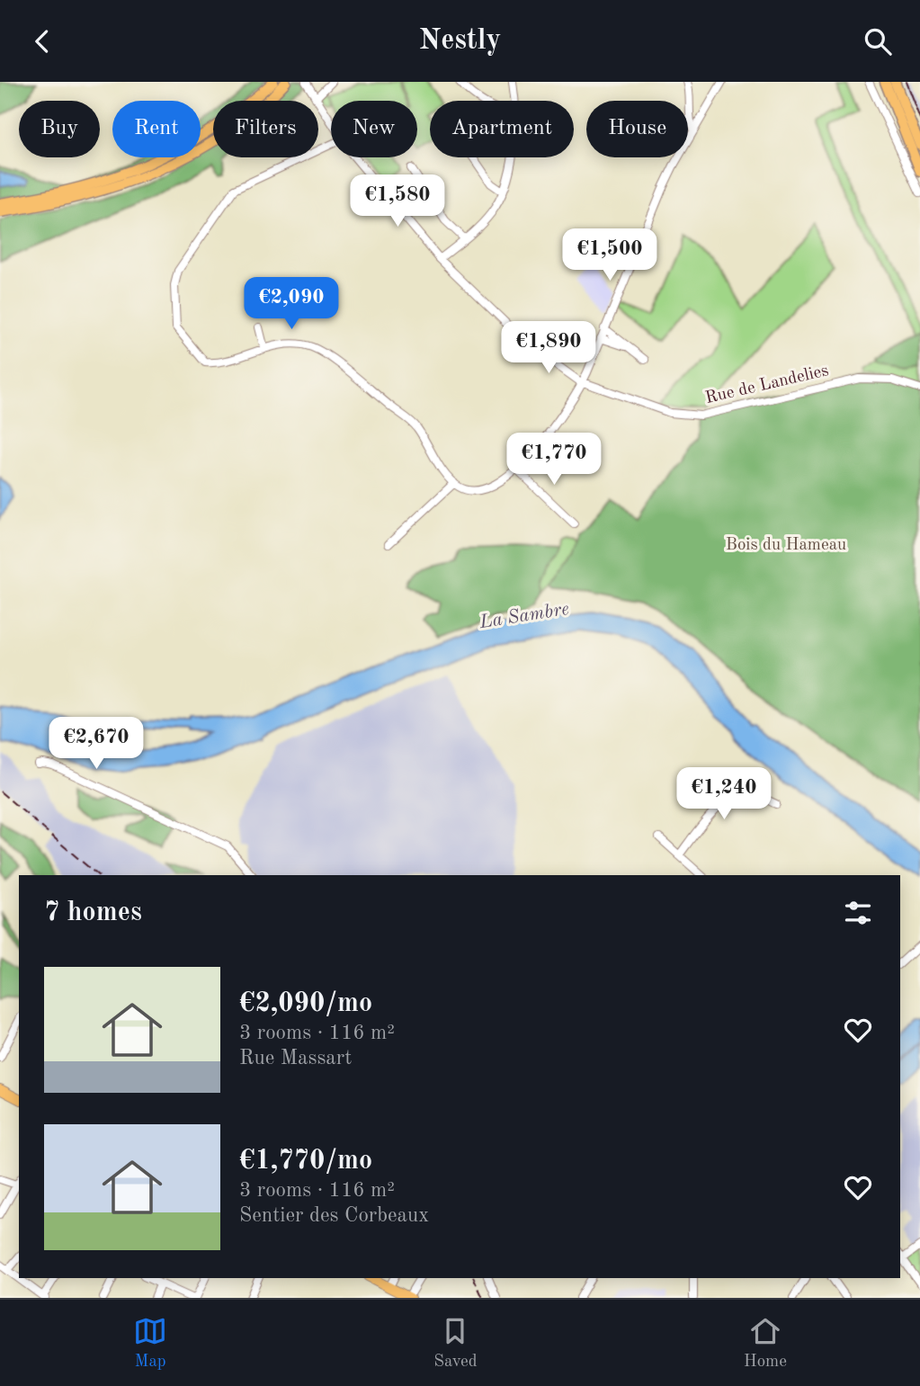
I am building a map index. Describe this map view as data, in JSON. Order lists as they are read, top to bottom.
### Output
{
  "streets": {
    "street": ["Rue de Landelies"]
  },
  "water": ["La Sambre"],
  "parks": ["Bois du Hameau"],
  "page": {
    "header": "Nestly",
    "chip": [
      "Buy",
      "Rent",
      "Filters",
      "New",
      "Apartment",
      "House"
    ],
    "price": [
      "€1,580",
      "€1,500",
      "€2,090",
      "€1,890",
      "€1,770",
      "€2,670",
      "€1,240"
    ],
    "heading": "7 homes",
    "list": [
      {
        "name": "€2,090/mo",
        "note": "3 rooms · 116 m² · Rue Massart"
      },
      {
        "name": "€1,770/mo",
        "note": "3 rooms · 116 m² · Sentier des Corbeaux"
      }
    ],
    "tabs": ["Map", "Saved", "Home"]
  }
}
